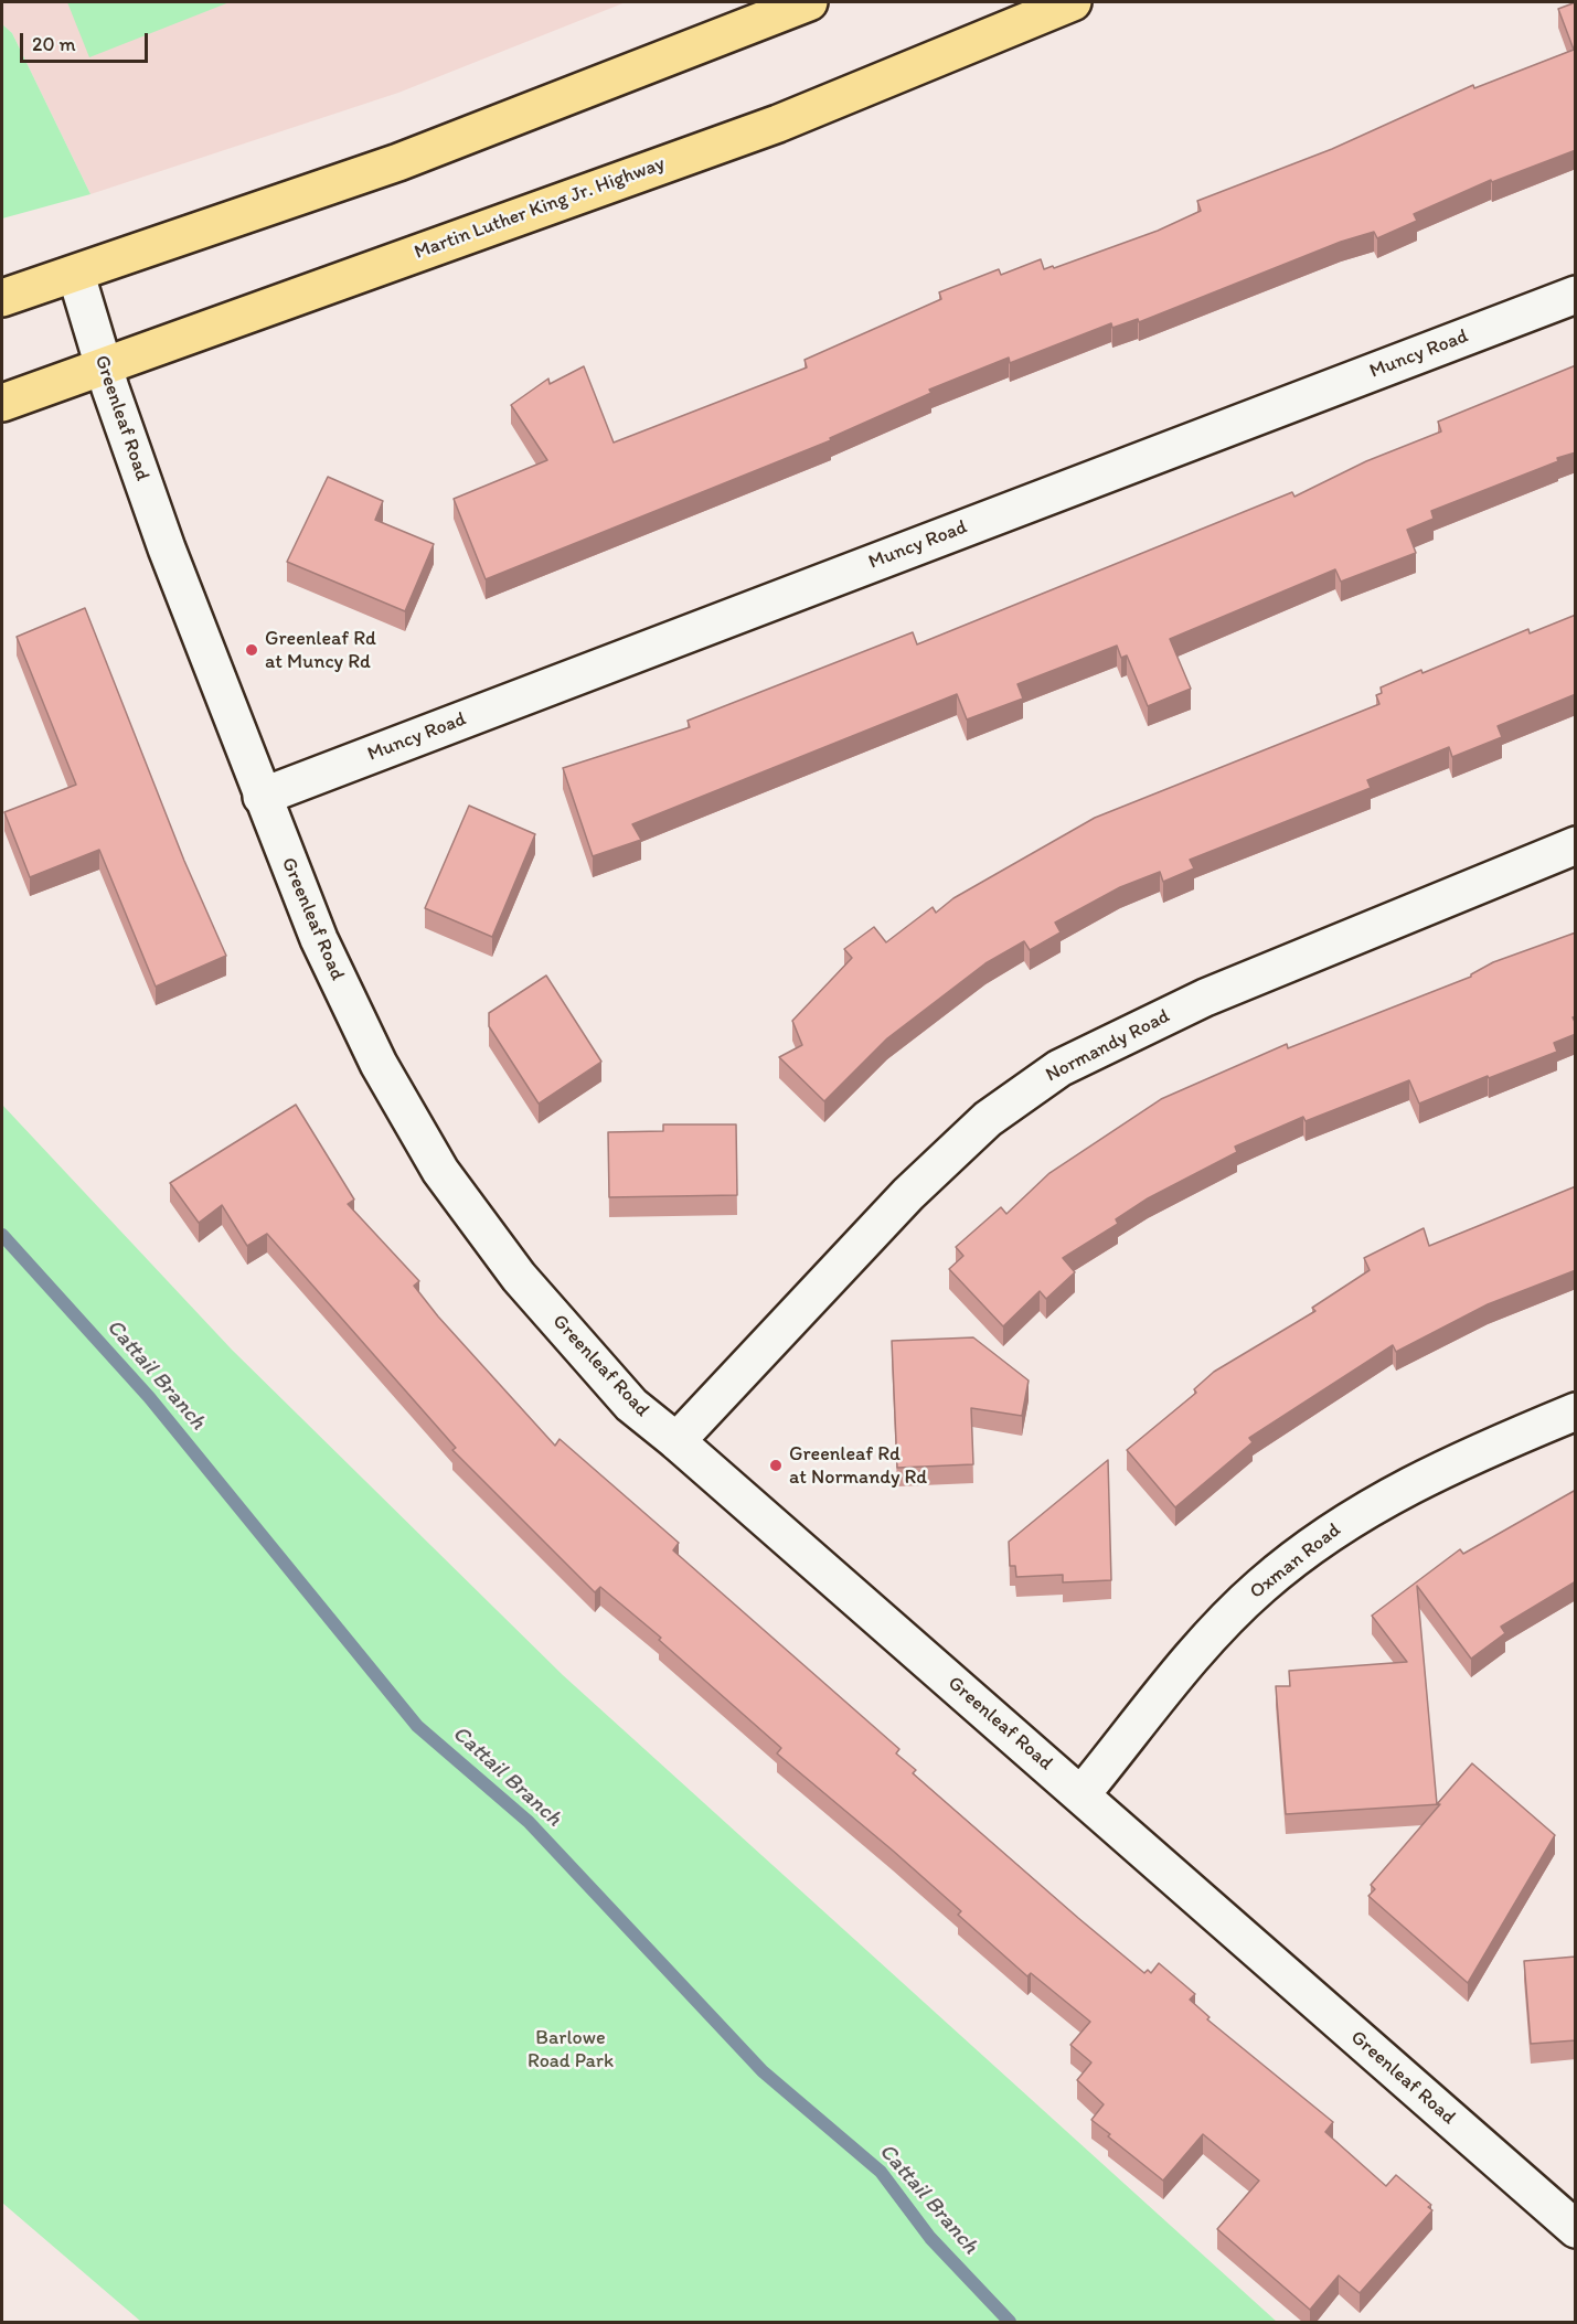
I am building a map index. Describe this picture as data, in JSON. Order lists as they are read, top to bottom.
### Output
{
  "streets": {
    "main road": ["Martin Luther King Jr. Highway"],
    "street": [
      "Muncy Road",
      "Greenleaf Road",
      "Normandy Road",
      "Oxman Road"
    ]
  },
  "crossings": [
    ["Martin Luther King Jr. Highway", "Greenleaf Road"],
    ["Muncy Road", "Greenleaf Road"],
    ["Greenleaf Road", "Normandy Road"],
    ["Greenleaf Road", "Oxman Road"]
  ],
  "water": ["Cattail Branch"],
  "parks": ["Barlowe Road Park"],
  "places": ["Greenleaf Rd at Muncy Rd", "Greenleaf Rd at Normandy Rd"],
  "scale_bar": "20 m"
}
